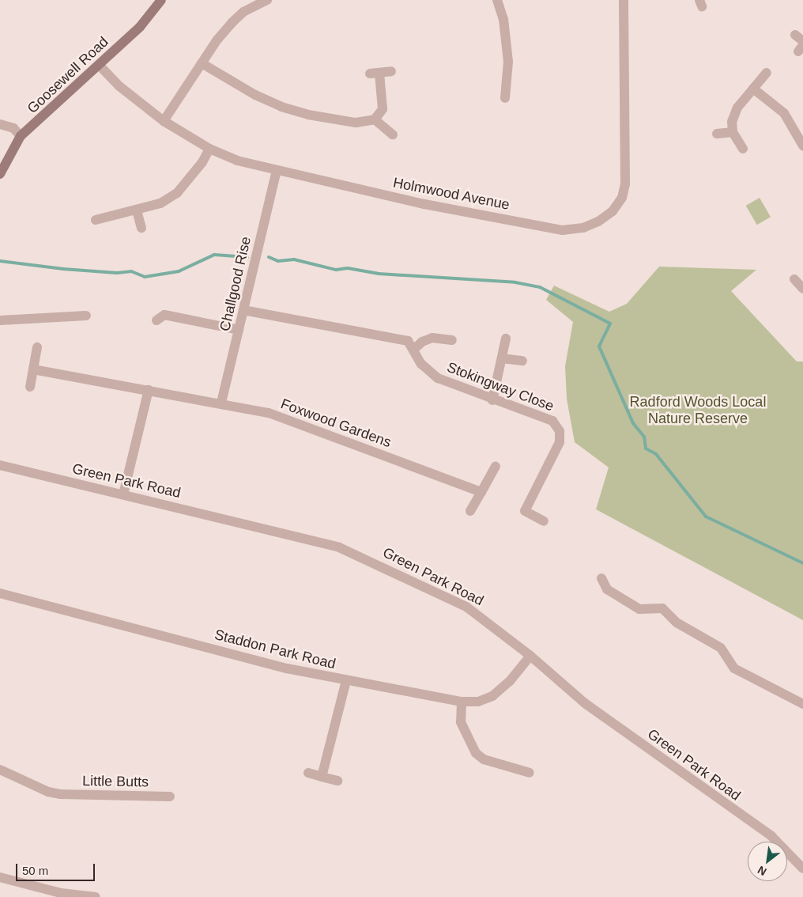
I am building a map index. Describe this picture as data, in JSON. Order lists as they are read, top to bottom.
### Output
{
  "streets": {
    "street": [
      "Goosewell Road",
      "Holmwood Avenue",
      "Challgood Rise",
      "Stokingway Close",
      "Foxwood Gardens",
      "Green Park Road",
      "Staddon Park Road",
      "Little Butts"
    ]
  },
  "crossings": [
    ["Goosewell Road", "Holmwood Avenue"],
    ["Holmwood Avenue", "Challgood Rise"],
    ["Challgood Rise", "Stokingway Close"],
    ["Challgood Rise", "Foxwood Gardens"],
    ["Green Park Road", "Staddon Park Road"]
  ],
  "parks": ["Radford Woods Local Nature Reserve"],
  "scale_bar": "50 m",
  "north": "bottom left"
}
